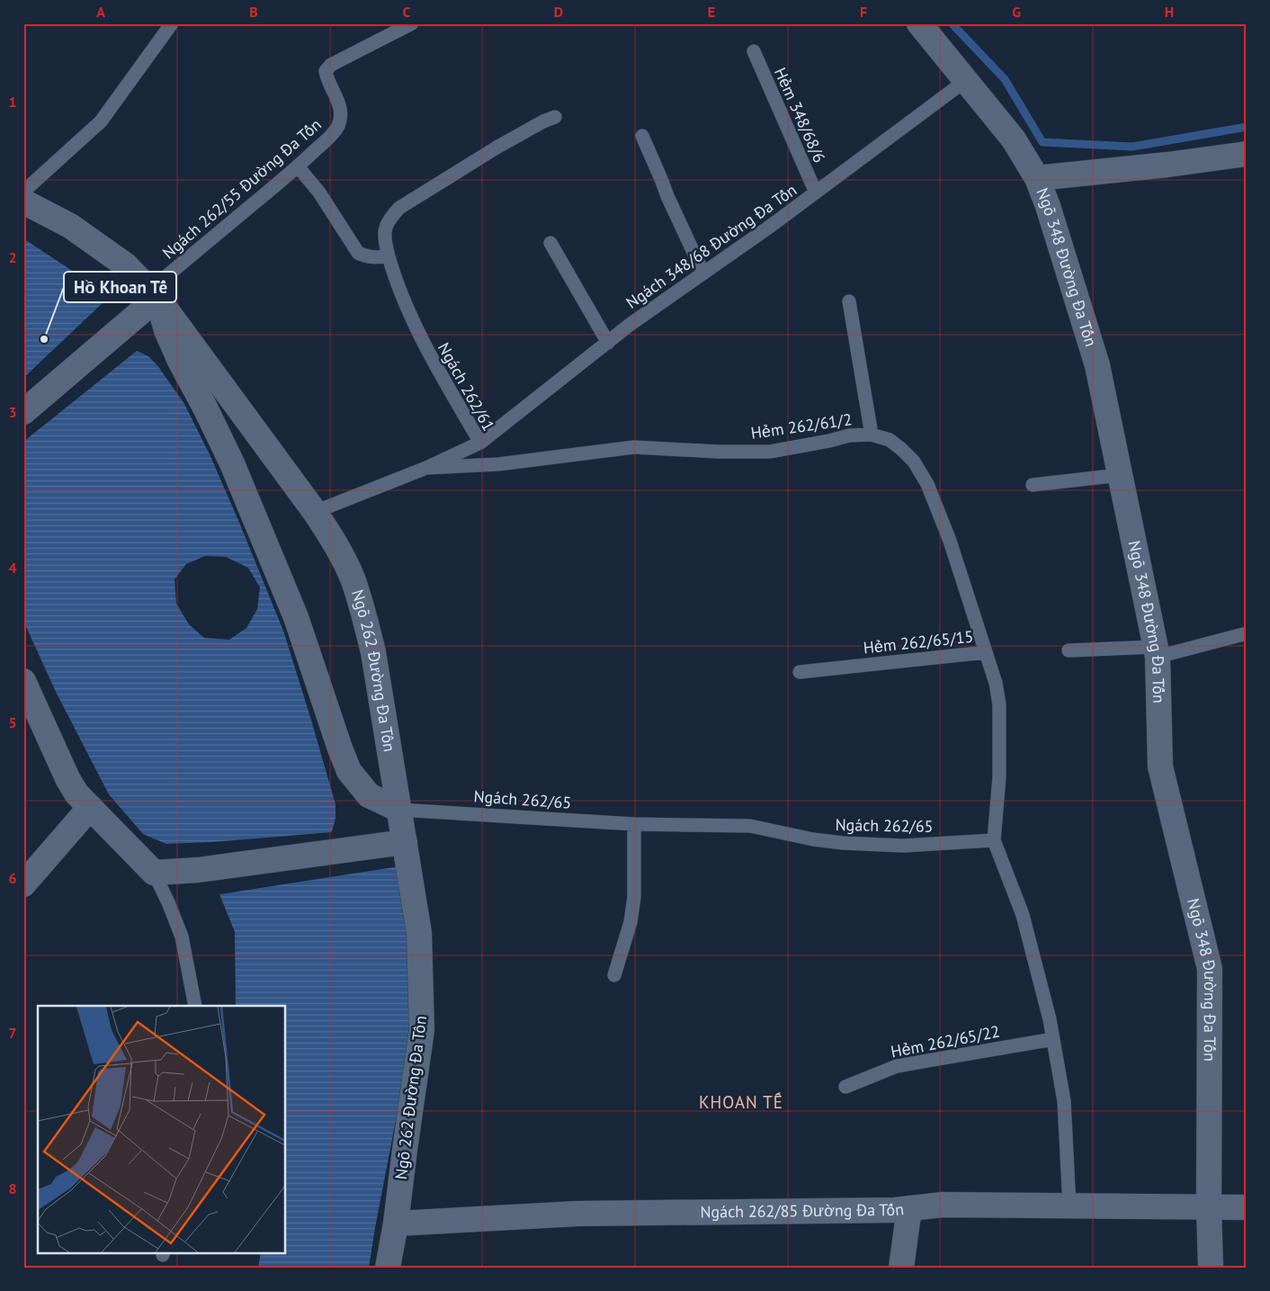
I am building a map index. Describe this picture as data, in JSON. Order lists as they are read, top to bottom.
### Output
{
  "streets": {
    "street": ["Ngõ 348 Đường Đa Tốn", "Ngõ 262 Đường Đa Tôn", "Ngách 262/85 Đường Đa Tốn"],
    "lane": [
      "Hẻm 348/68/6",
      "Ngách 262/55 Đường Đa Tốn",
      "Ngách 348/68 Đường Đa Tốn",
      "Ngách 262/61",
      "Hẻm 262/61/2",
      "Hẻm 262/65/15",
      "Ngách 262/65",
      "Hẻm 262/65/22"
    ]
  },
  "crossings": [
    ["Hẻm 348/68/6", "Ngách 348/68 Đường Đa Tốn"],
    ["Ngách 262/55 Đường Đa Tốn", "Ngõ 262 Đường Đa Tôn"],
    ["Ngách 348/68 Đường Đa Tốn", "Ngõ 348 Đường Đa Tốn"],
    ["Ngách 348/68 Đường Đa Tốn", "Ngách 262/61"],
    ["Ngõ 348 Đường Đa Tốn", "Ngách 262/85 Đường Đa Tốn"],
    ["Ngách 262/61", "Hẻm 262/61/2"],
    ["Ngách 262/61", "Ngõ 262 Đường Đa Tôn"],
    ["Hẻm 262/61/2", "Hẻm 262/65/15"],
    ["Hẻm 262/65/15", "Ngách 262/65"],
    ["Ngõ 262 Đường Đa Tôn", "Ngách 262/65"],
    ["Ngõ 262 Đường Đa Tôn", "Ngách 262/85 Đường Đa Tốn"]
  ],
  "districts": ["KHOAN TẾ"],
  "places": ["Hồ Khoan Tế"],
  "grid": {
    "columns": [
      "A",
      "B",
      "C",
      "D",
      "E",
      "F",
      "G",
      "H"
    ],
    "rows": [
      "1",
      "2",
      "3",
      "4",
      "5",
      "6",
      "7",
      "8"
    ]
  }
}
